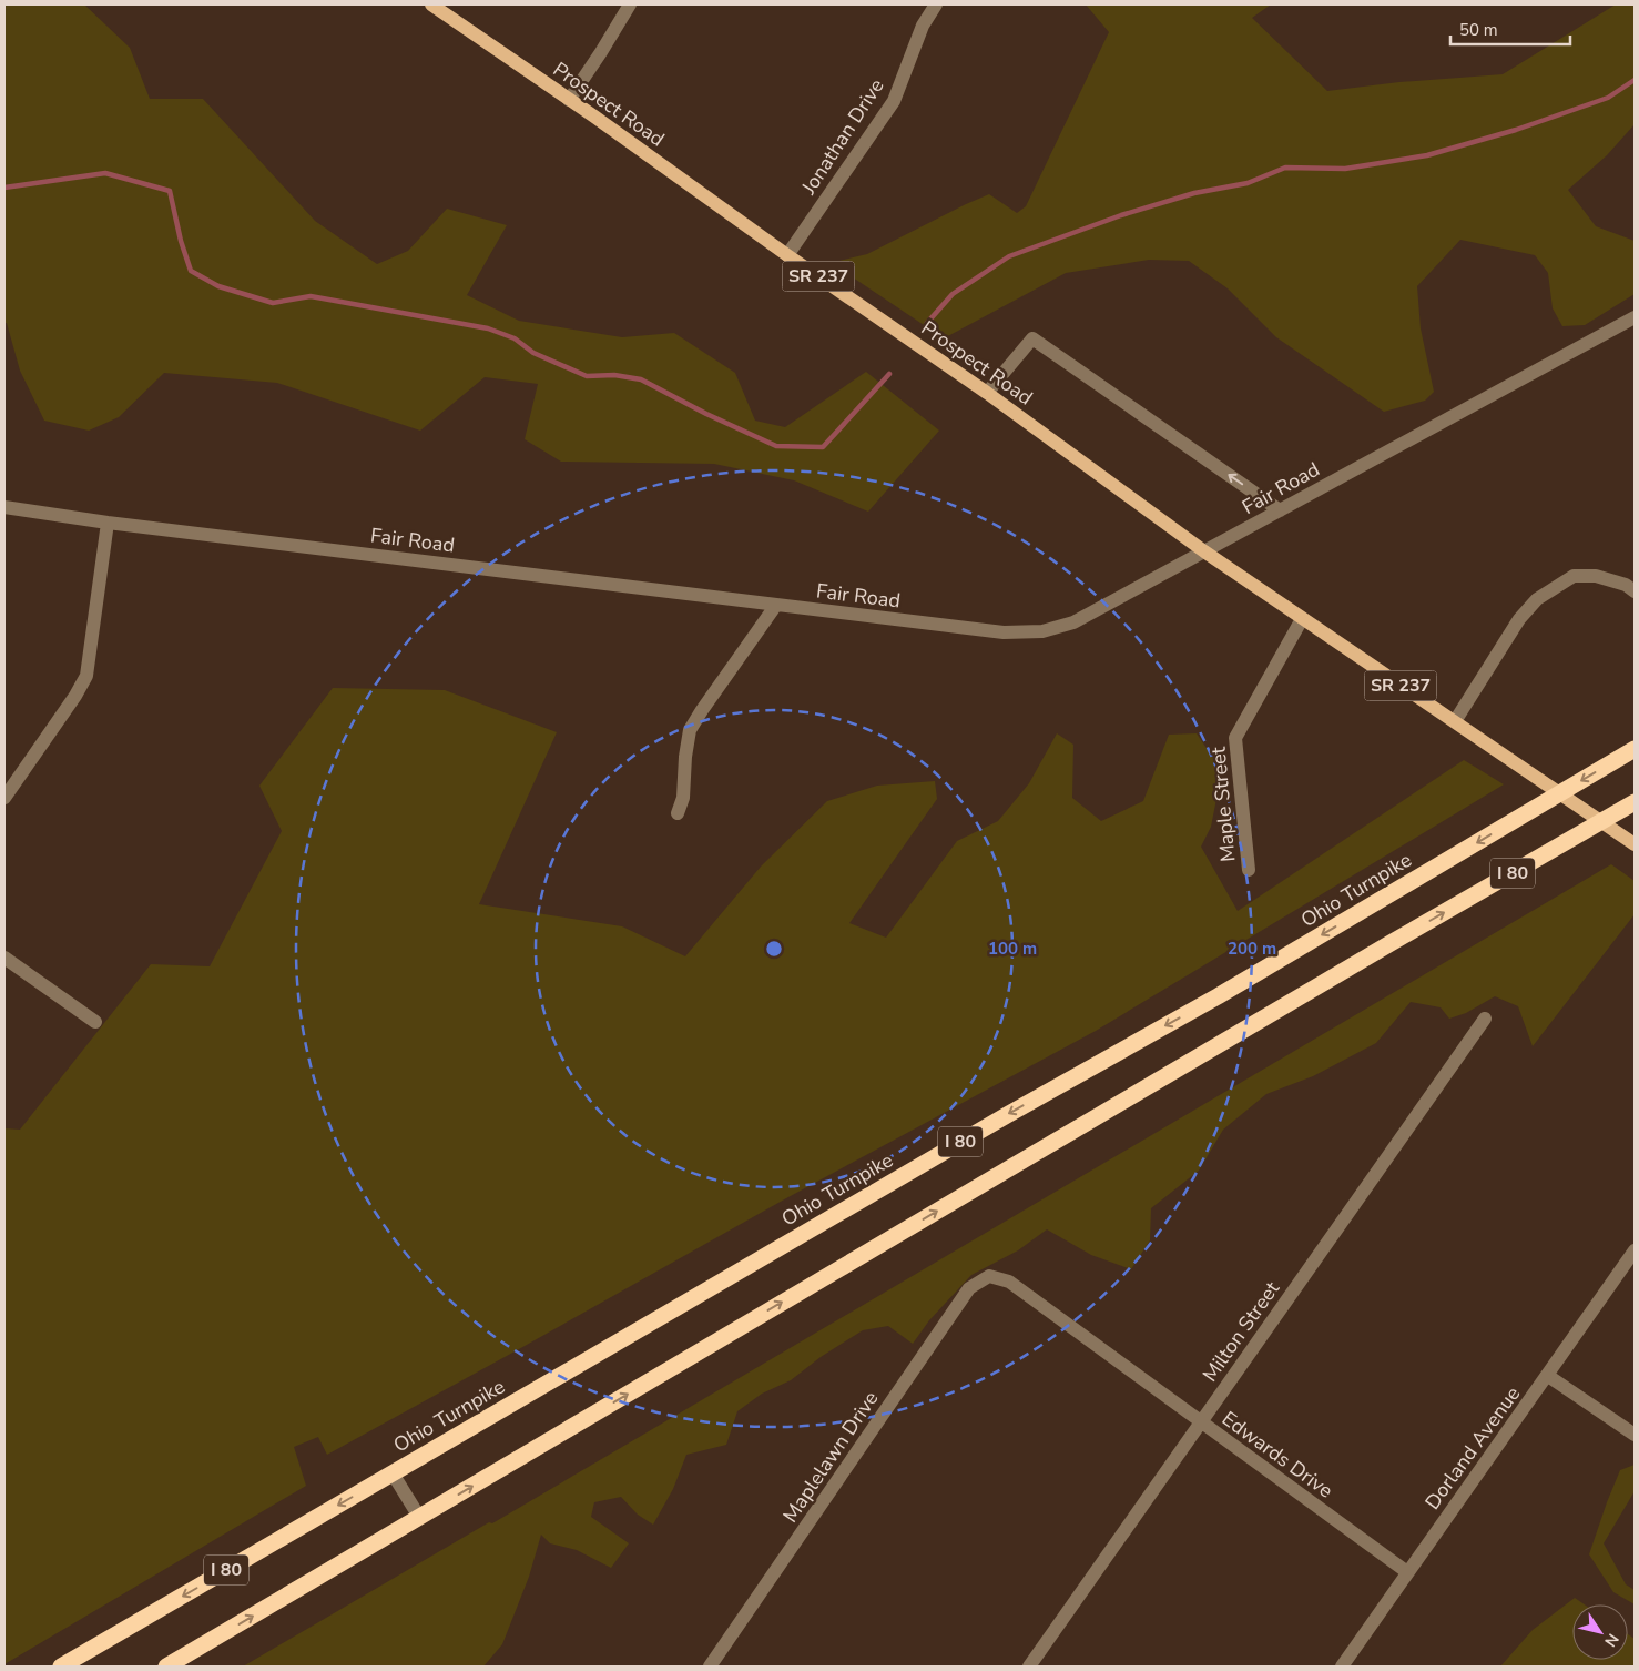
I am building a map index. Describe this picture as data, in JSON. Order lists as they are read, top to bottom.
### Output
{
  "streets": {
    "highway": ["I 80", "Ohio Turnpike"],
    "main road": ["Prospect Road", "SR 237"],
    "street": [
      "Jonathan Drive",
      "Fair Road",
      "Maple Street",
      "Milton Street",
      "Dorland Avenue",
      "Edwards Drive",
      "Maplelawn Drive"
    ]
  },
  "crossings": [
    ["Prospect Road", "Jonathan Drive"],
    ["Prospect Road", "Fair Road"],
    ["Prospect Road", "Maple Street"],
    ["Milton Street", "Edwards Drive"],
    ["Dorland Avenue", "Edwards Drive"],
    ["Edwards Drive", "Maplelawn Drive"]
  ],
  "scale_bar": "50 m",
  "north": "bottom right",
  "rings": ["100 m", "200 m"]
}
